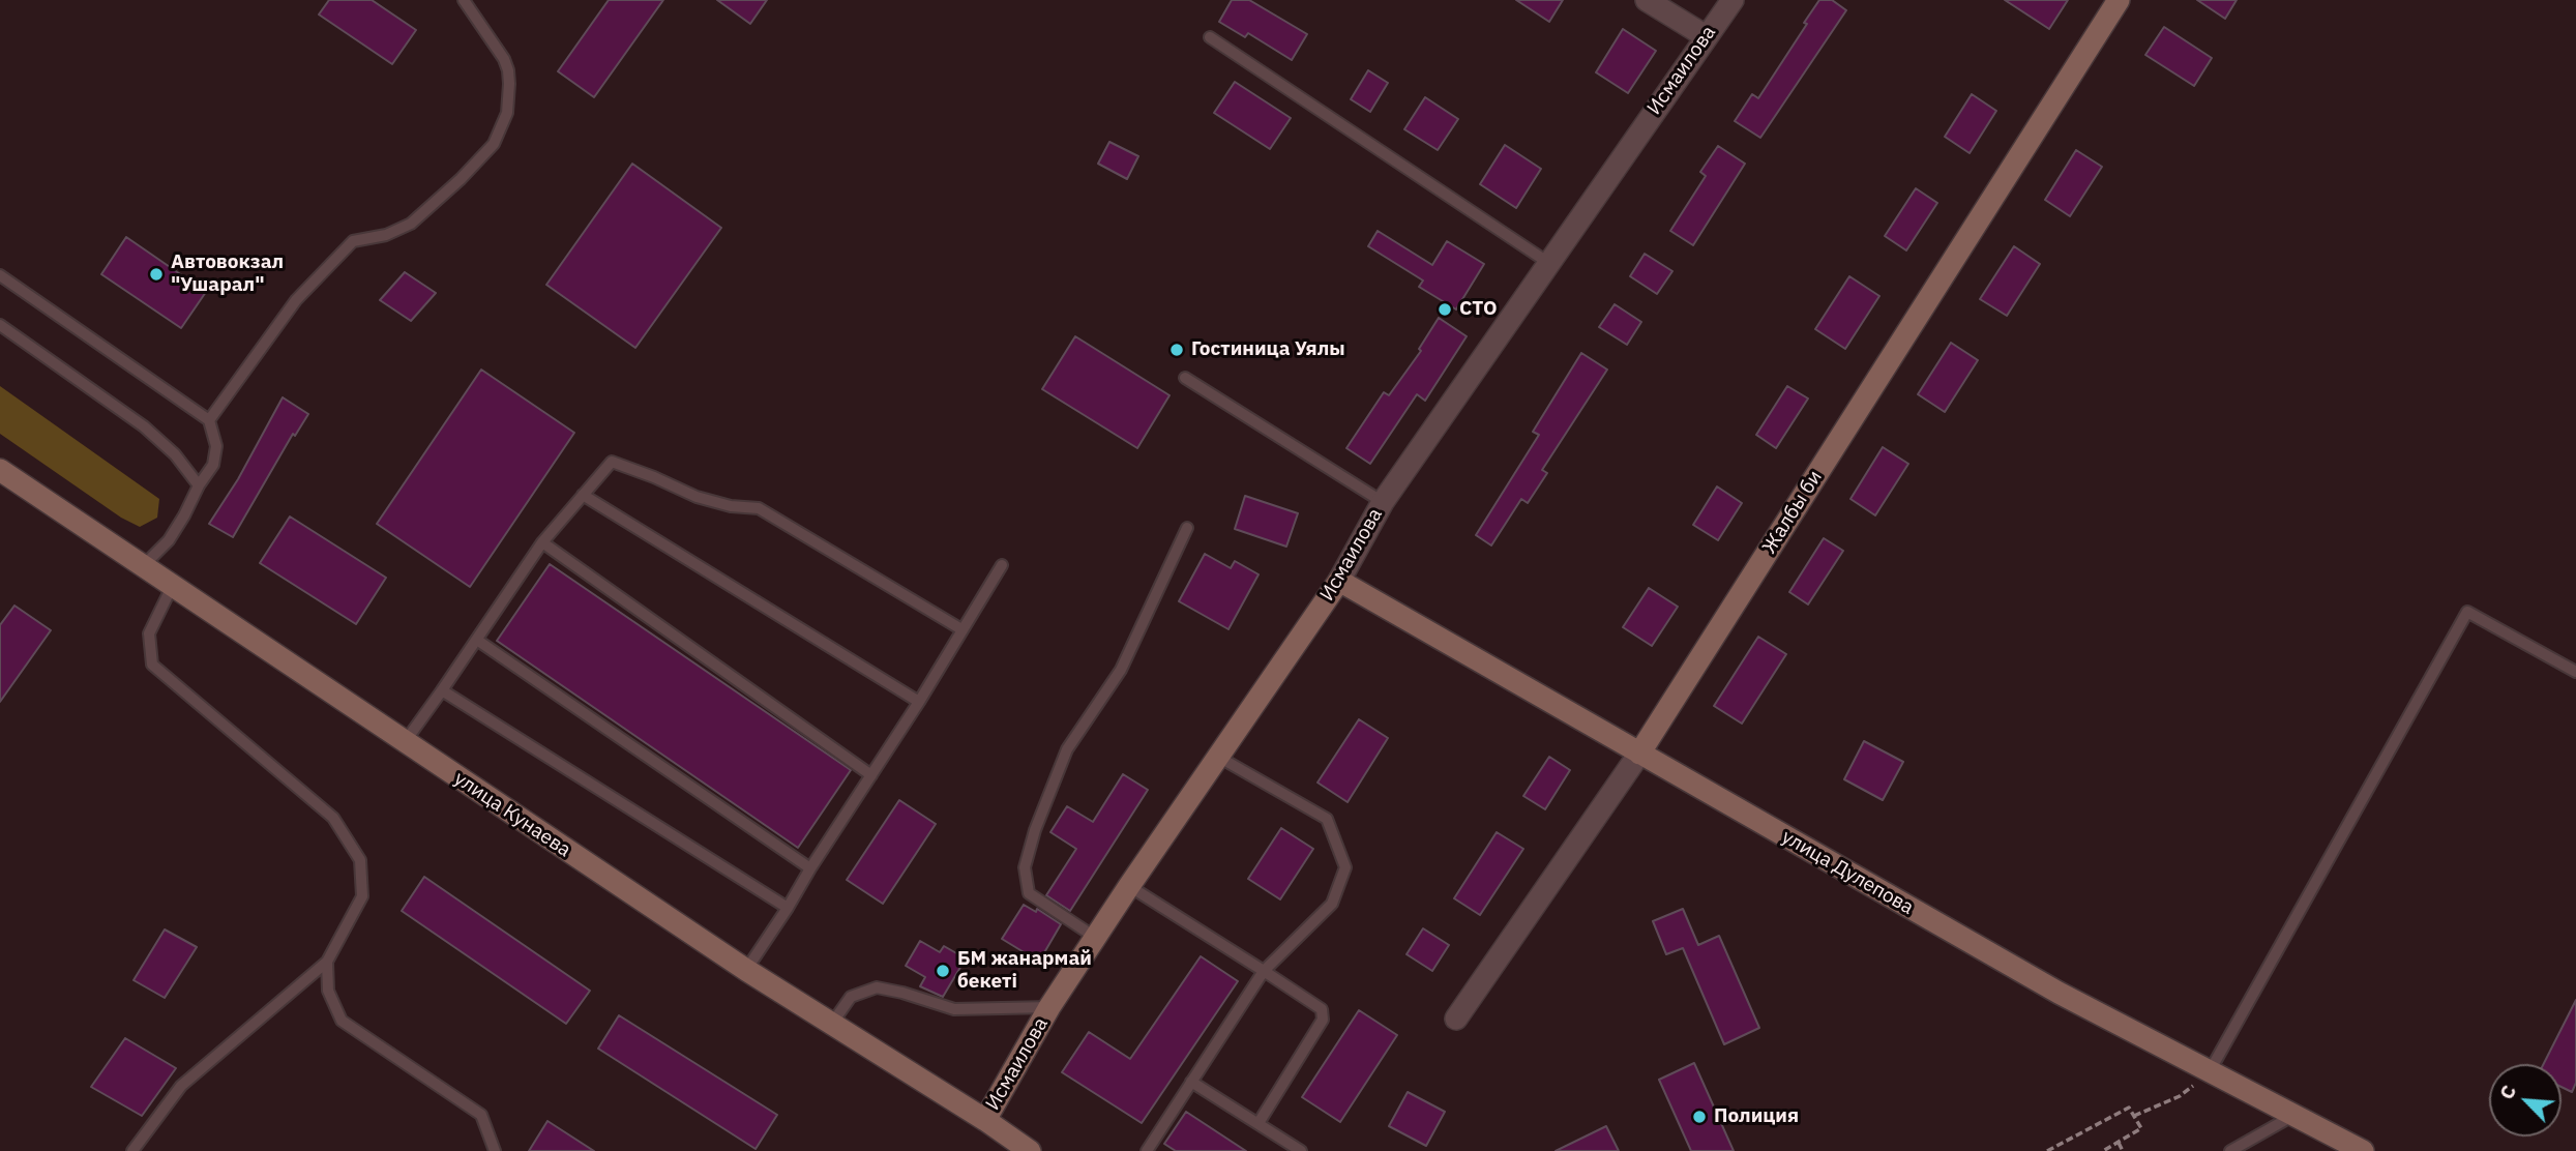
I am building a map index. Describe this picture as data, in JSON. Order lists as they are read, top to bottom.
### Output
{
  "streets": {
    "street": [
      "Исмаилова",
      "Жалбы би",
      "улица Кунаева",
      "улица Дулепова"
    ]
  },
  "crossings": [
    ["Исмаилова", "улица Кунаева"],
    ["Исмаилова", "улица Дулепова"],
    ["Жалбы би", "улица Дулепова"]
  ],
  "places": [
    "Автовокзал \"Ушарал\"",
    "СТО",
    "Гостиница Уялы",
    "БМ жанармай бекеті",
    "Полиция"
  ],
  "north": "top left"
}
